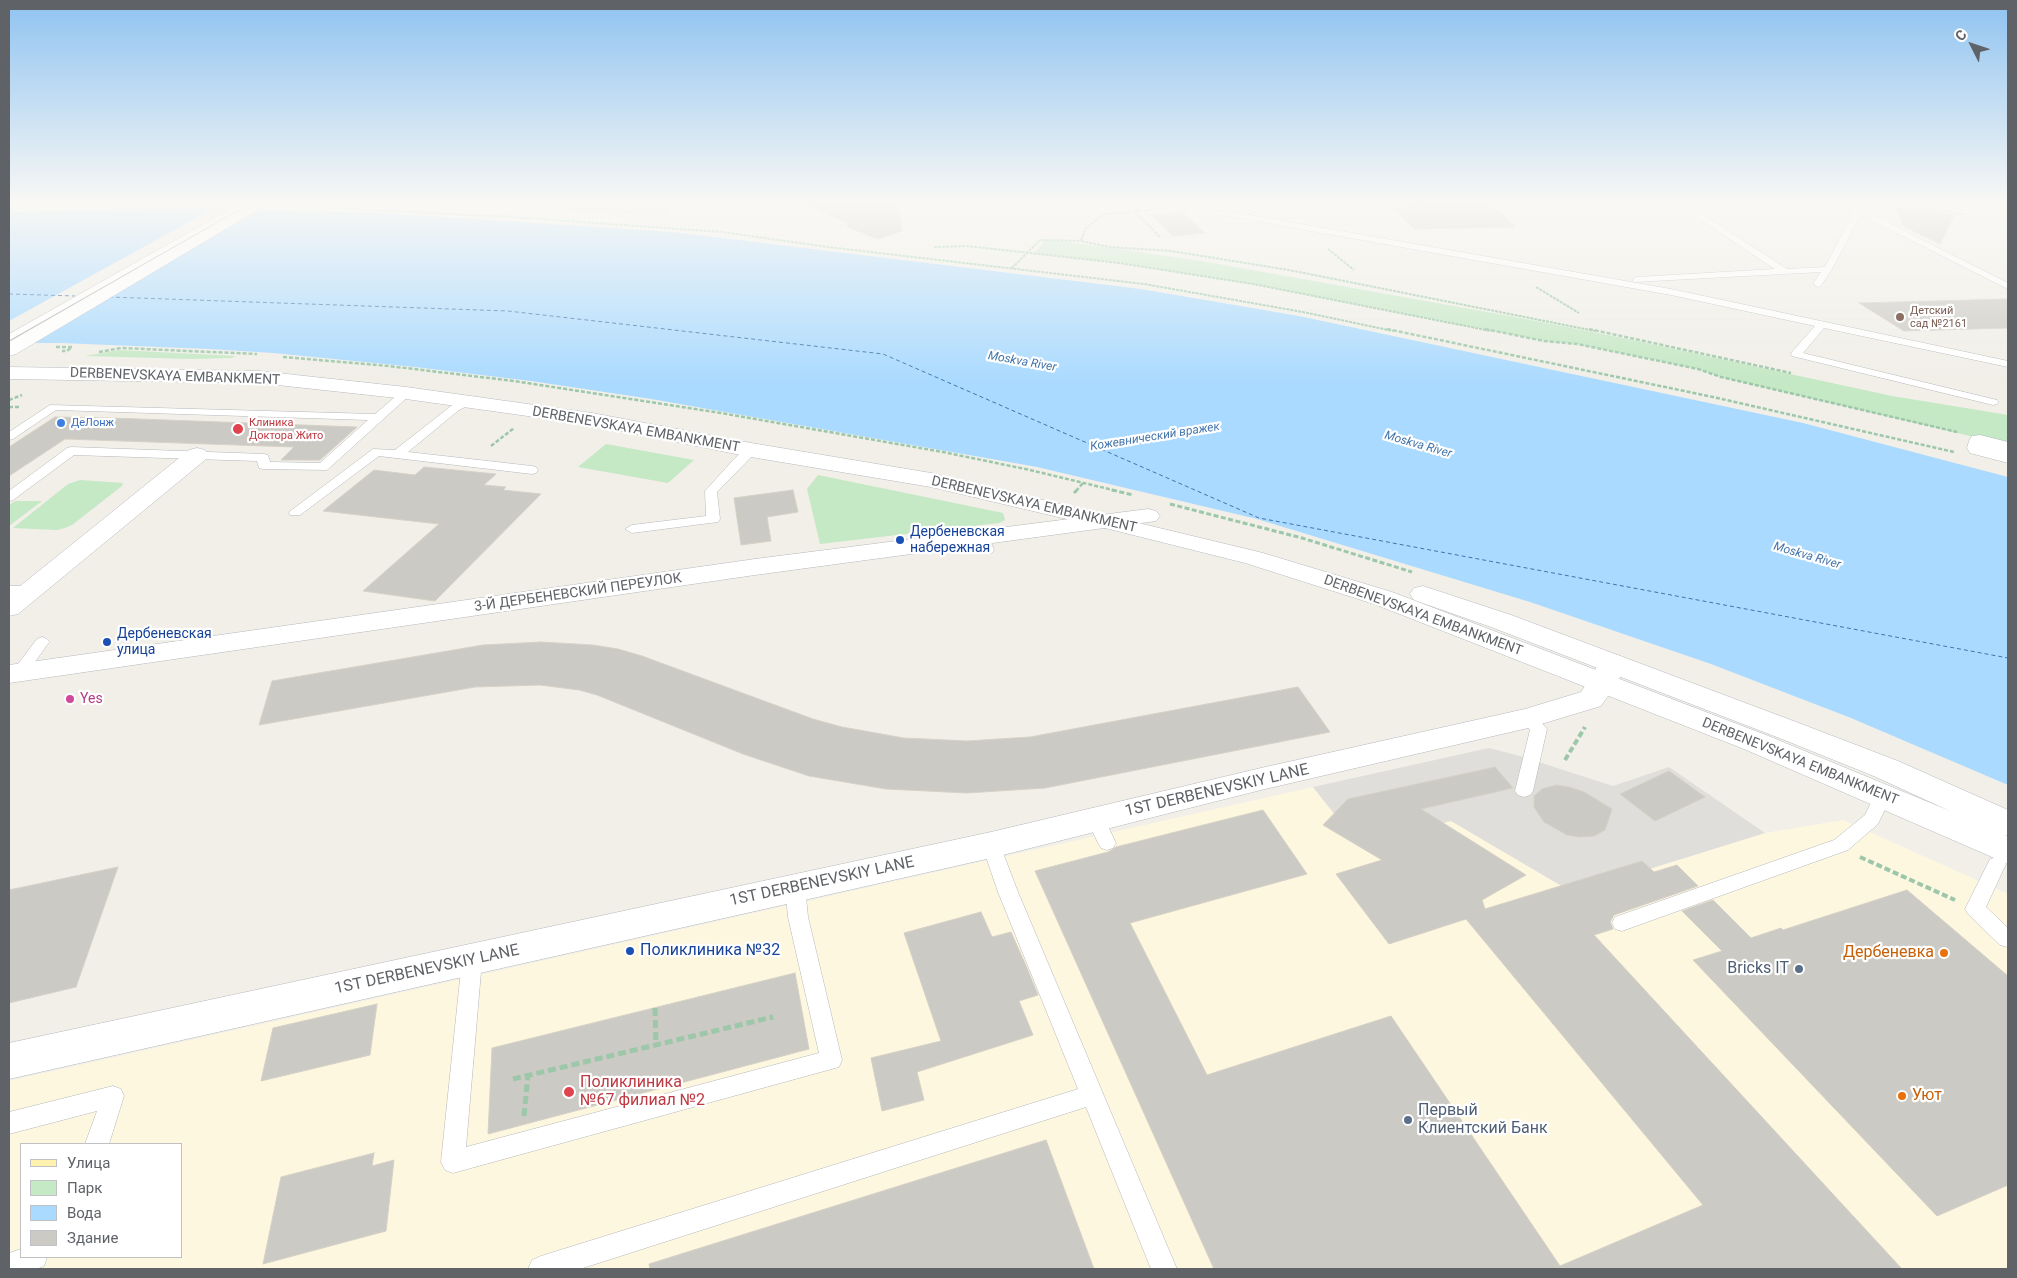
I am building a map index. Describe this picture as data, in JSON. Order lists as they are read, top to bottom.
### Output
{
  "streets": {
    "main road": ["DERBENEVSKAYA EMBANKMENT", "3-Й ДЕРБЕНЕВСКИЙ ПЕРЕУЛОК", "1ST DERBENEVSKIY LANE"]
  },
  "crossings": [
    ["DERBENEVSKAYA EMBANKMENT", "3-Й ДЕРБЕНЕВСКИЙ ПЕРЕУЛОК"],
    ["DERBENEVSKAYA EMBANKMENT", "1ST DERBENEVSKIY LANE"]
  ],
  "water": ["Moskva River", "Кожевнический вражек"],
  "places": [
    "Детский сад №2161",
    "ДеЛонж",
    "Клиника Доктора Жито",
    "Дербеневская набережная",
    "Дербеневская улица",
    "Yes",
    "Поликлиника №32",
    "Дербеневка",
    "Bricks IT",
    "Поликлиника №67 филиал №2",
    "Уют",
    "Первый Клиентский Банк"
  ],
  "legend": [
    "Улица",
    "Парк",
    "Вода",
    "Здание"
  ],
  "north": "top left"
}
